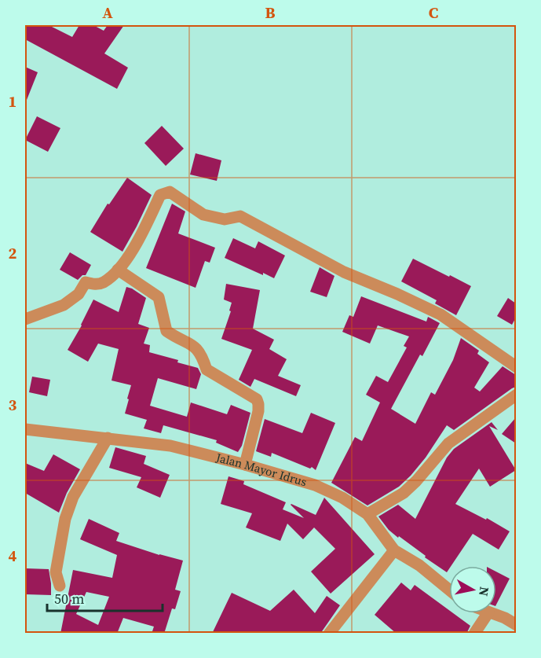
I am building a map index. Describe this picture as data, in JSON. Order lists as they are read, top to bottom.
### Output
{
  "streets": {
    "street": ["Jalan Mayor Idrus"]
  },
  "scale_bar": "50 m",
  "north": "right",
  "grid": {
    "columns": ["A", "B", "C"],
    "rows": [
      "1",
      "2",
      "3",
      "4"
    ]
  }
}
